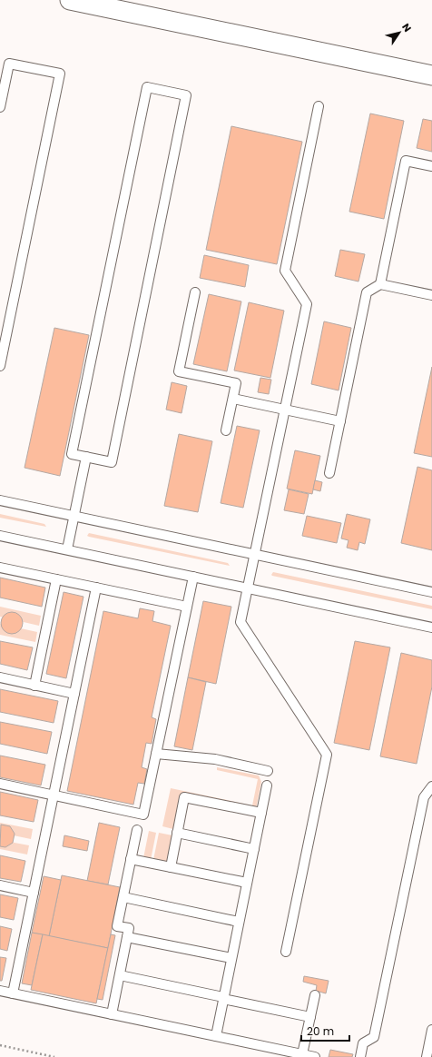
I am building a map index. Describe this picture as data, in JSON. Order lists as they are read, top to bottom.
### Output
{
  "scale_bar": "20 m",
  "north": "top right"
}
